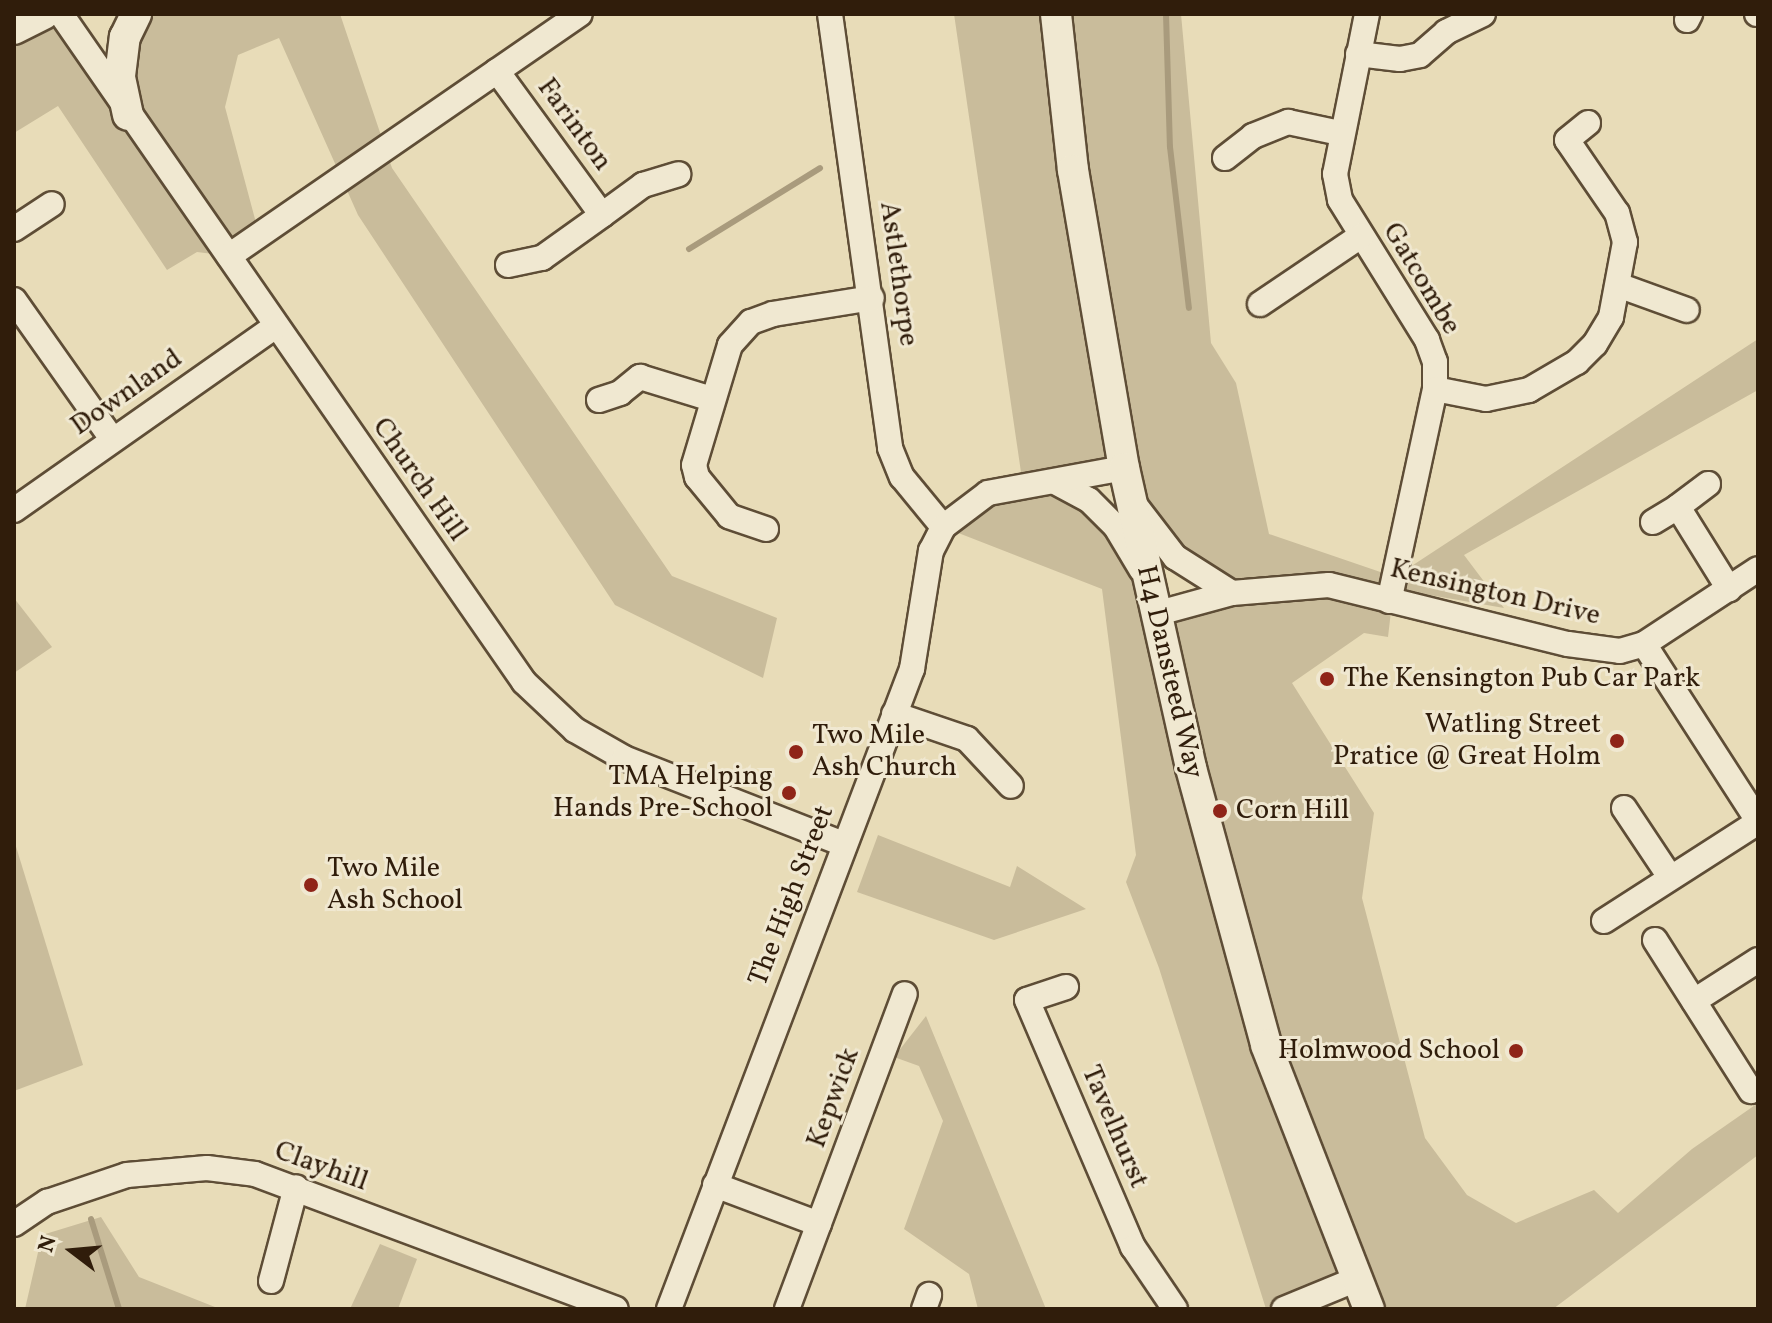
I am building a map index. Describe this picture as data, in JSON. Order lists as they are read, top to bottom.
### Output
{
  "streets": {
    "street": [
      "Farinton",
      "Astlethorpe",
      "Gatcombe",
      "Downland",
      "Church Hill",
      "Kensington Drive",
      "H4 Dansteed Way",
      "The High Street",
      "Kepwick",
      "Tavelhurst",
      "Clayhill"
    ]
  },
  "crossings": [
    ["Astlethorpe", "The High Street"],
    ["Gatcombe", "Kensington Drive"],
    ["Downland", "Church Hill"],
    ["Church Hill", "The High Street"],
    ["Kensington Drive", "H4 Dansteed Way"]
  ],
  "places": [
    "The Kensington Pub Car Park",
    "Watling Street Pratice @ Great Holm",
    "Two Mile Ash Church",
    "TMA Helping Hands Pre-School",
    "Corn Hill",
    "Two Mile Ash School",
    "Holmwood School"
  ],
  "north": "left"
}
